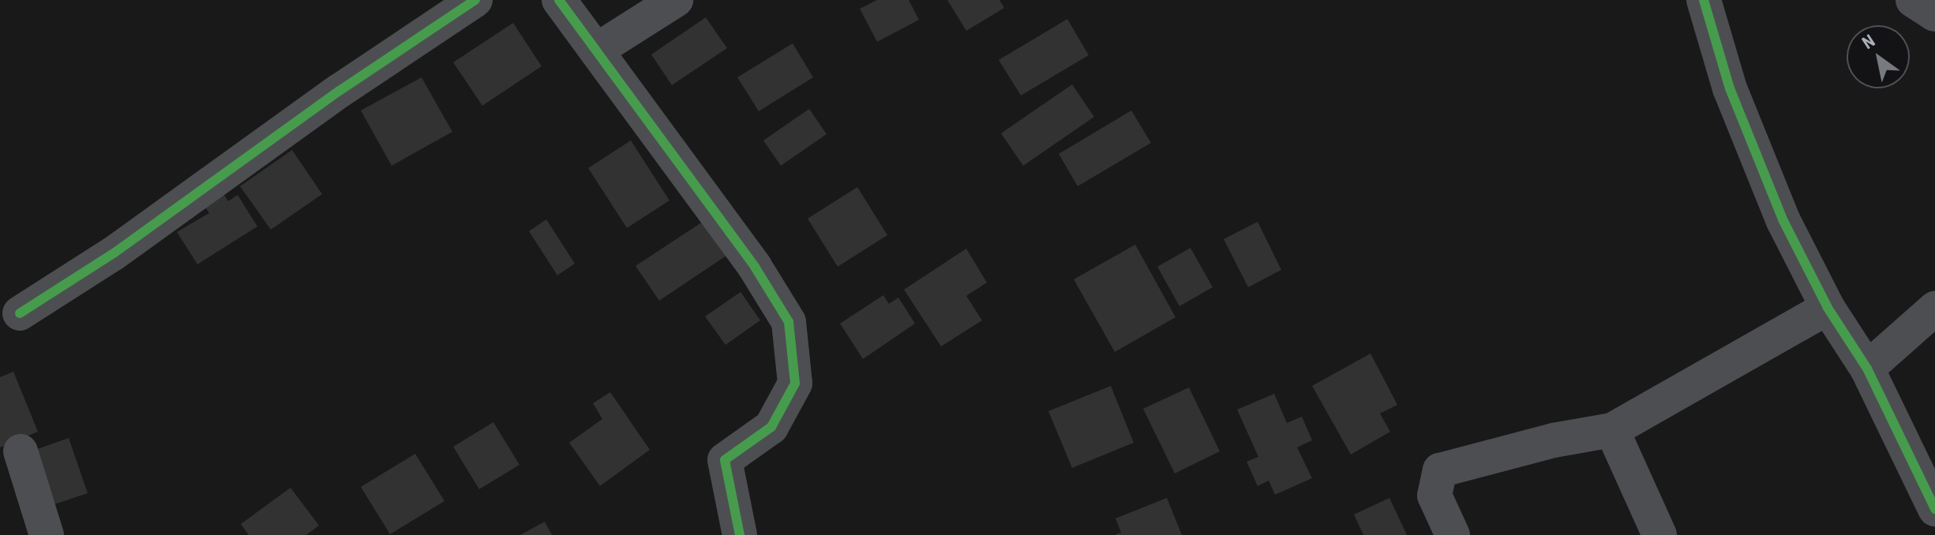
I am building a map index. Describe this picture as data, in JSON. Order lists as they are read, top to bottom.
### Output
{
  "north": "top left"
}
